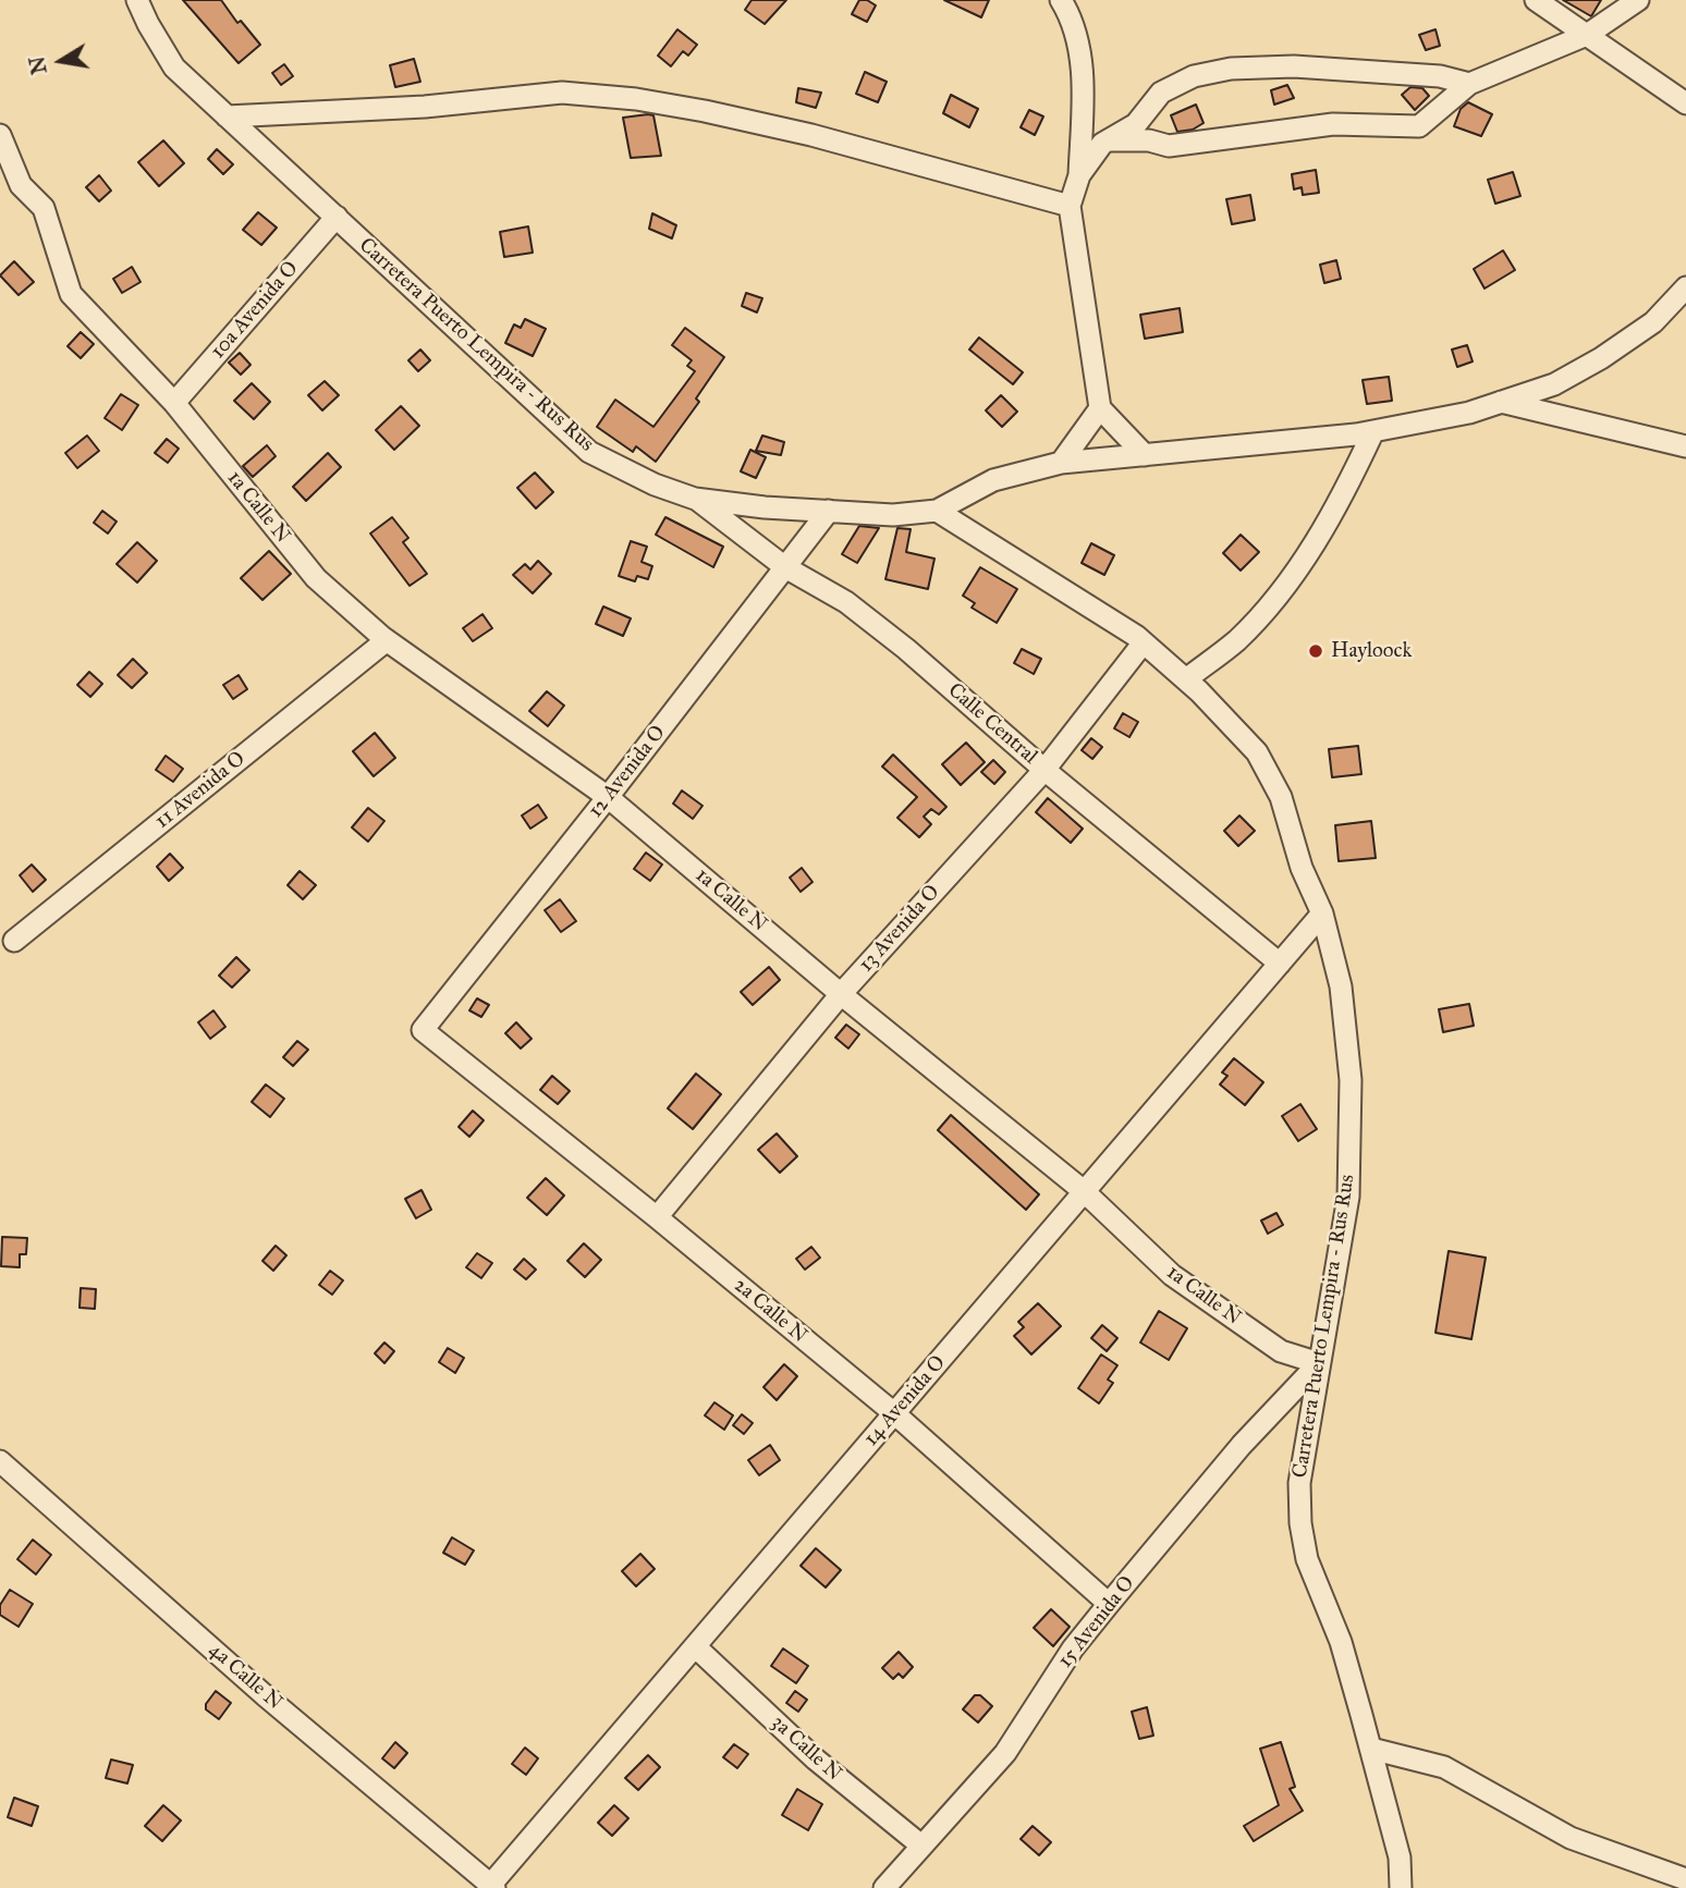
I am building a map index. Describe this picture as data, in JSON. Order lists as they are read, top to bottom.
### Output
{
  "streets": {
    "street": [
      "10a Avenida O",
      "Carretera Puerto Lempira - Rus Rus",
      "1a Calle N",
      "Calle Central",
      "12 Avenida O",
      "11 Avenida O",
      "13 Avenida O",
      "2a Calle N",
      "14 Avenida O",
      "15 Avenida O",
      "4a Calle N",
      "3a Calle N"
    ]
  },
  "crossings": [
    ["10a Avenida O", "Carretera Puerto Lempira - Rus Rus"],
    ["10a Avenida O", "1a Calle N"],
    ["Carretera Puerto Lempira - Rus Rus", "1a Calle N"],
    ["Carretera Puerto Lempira - Rus Rus", "Calle Central"],
    ["Carretera Puerto Lempira - Rus Rus", "12 Avenida O"],
    ["Carretera Puerto Lempira - Rus Rus", "13 Avenida O"],
    ["Carretera Puerto Lempira - Rus Rus", "14 Avenida O"],
    ["Carretera Puerto Lempira - Rus Rus", "15 Avenida O"],
    ["1a Calle N", "12 Avenida O"],
    ["1a Calle N", "11 Avenida O"],
    ["1a Calle N", "13 Avenida O"],
    ["1a Calle N", "14 Avenida O"],
    ["1a Calle N", "15 Avenida O"],
    ["Calle Central", "12 Avenida O"],
    ["Calle Central", "13 Avenida O"],
    ["Calle Central", "14 Avenida O"],
    ["12 Avenida O", "2a Calle N"],
    ["13 Avenida O", "2a Calle N"],
    ["2a Calle N", "14 Avenida O"],
    ["2a Calle N", "15 Avenida O"],
    ["14 Avenida O", "4a Calle N"],
    ["14 Avenida O", "3a Calle N"],
    ["15 Avenida O", "3a Calle N"]
  ],
  "places": ["Hayloock"],
  "north": "left"
}
